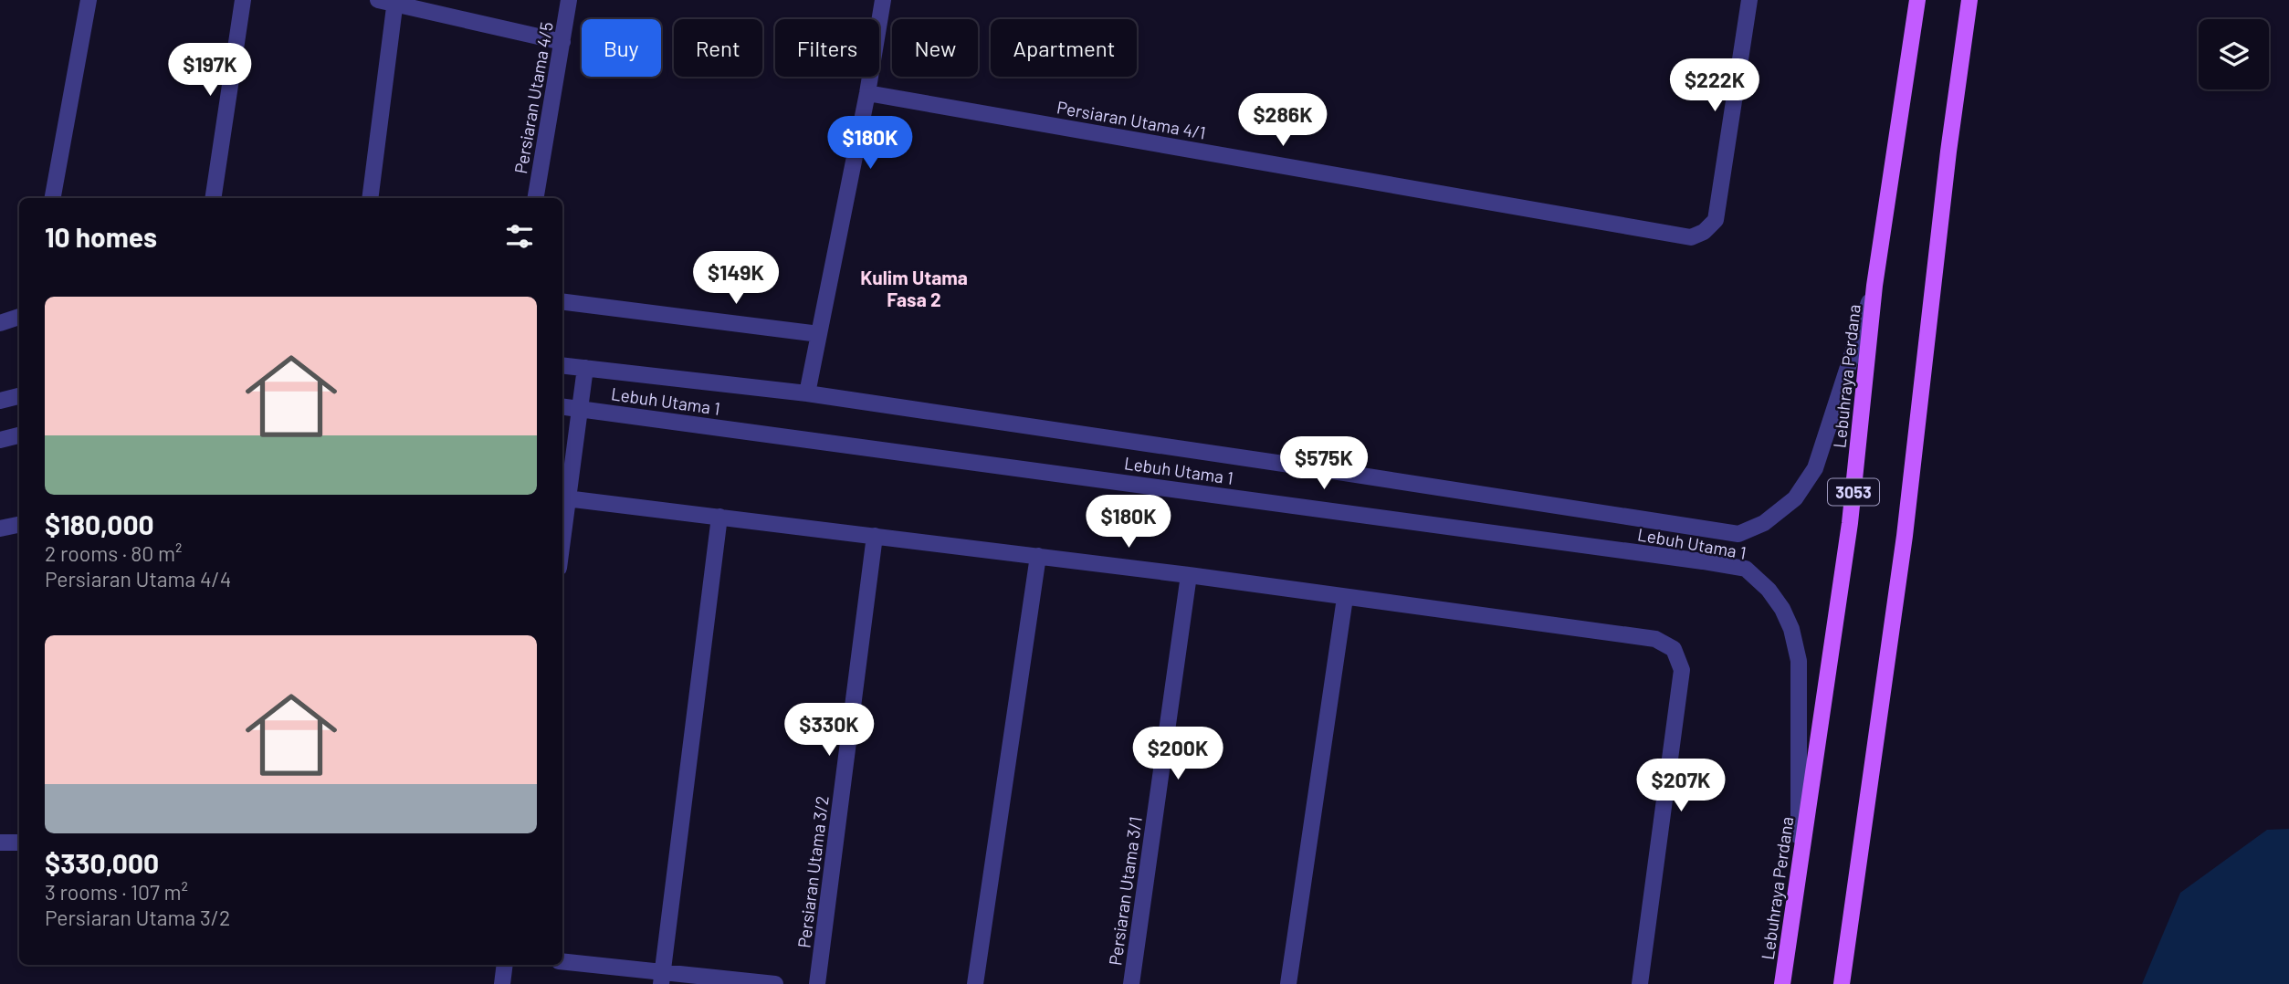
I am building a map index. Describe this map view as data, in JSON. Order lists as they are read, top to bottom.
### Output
{
  "streets": {
    "main road": ["Lebuhraya Perdana", "3053"],
    "street": [
      "Persiaran Utama 4/5",
      "Persiaran Utama 4/1",
      "Lebuh Utama 1",
      "Persiaran Utama 3/2",
      "Persiaran Utama 3/1"
    ]
  },
  "crossings": [
    ["Lebuhraya Perdana", "Lebuh Utama 1"]
  ],
  "districts": ["Kulim Utama Fasa 2"],
  "page": {
    "chip": [
      "Buy",
      "Rent",
      "Filters",
      "New",
      "Apartment"
    ],
    "price": [
      "$197K",
      "$222K",
      "$286K",
      "$180K",
      "$149K",
      "$575K",
      "$180K",
      "$330K",
      "$200K",
      "$207K"
    ],
    "heading": "10 homes",
    "list": [
      {
        "name": "$180,000",
        "note": "2 rooms · 80 m² · Persiaran Utama 4/4"
      },
      {
        "name": "$330,000",
        "note": "3 rooms · 107 m² · Persiaran Utama 3/2"
      }
    ]
  }
}
